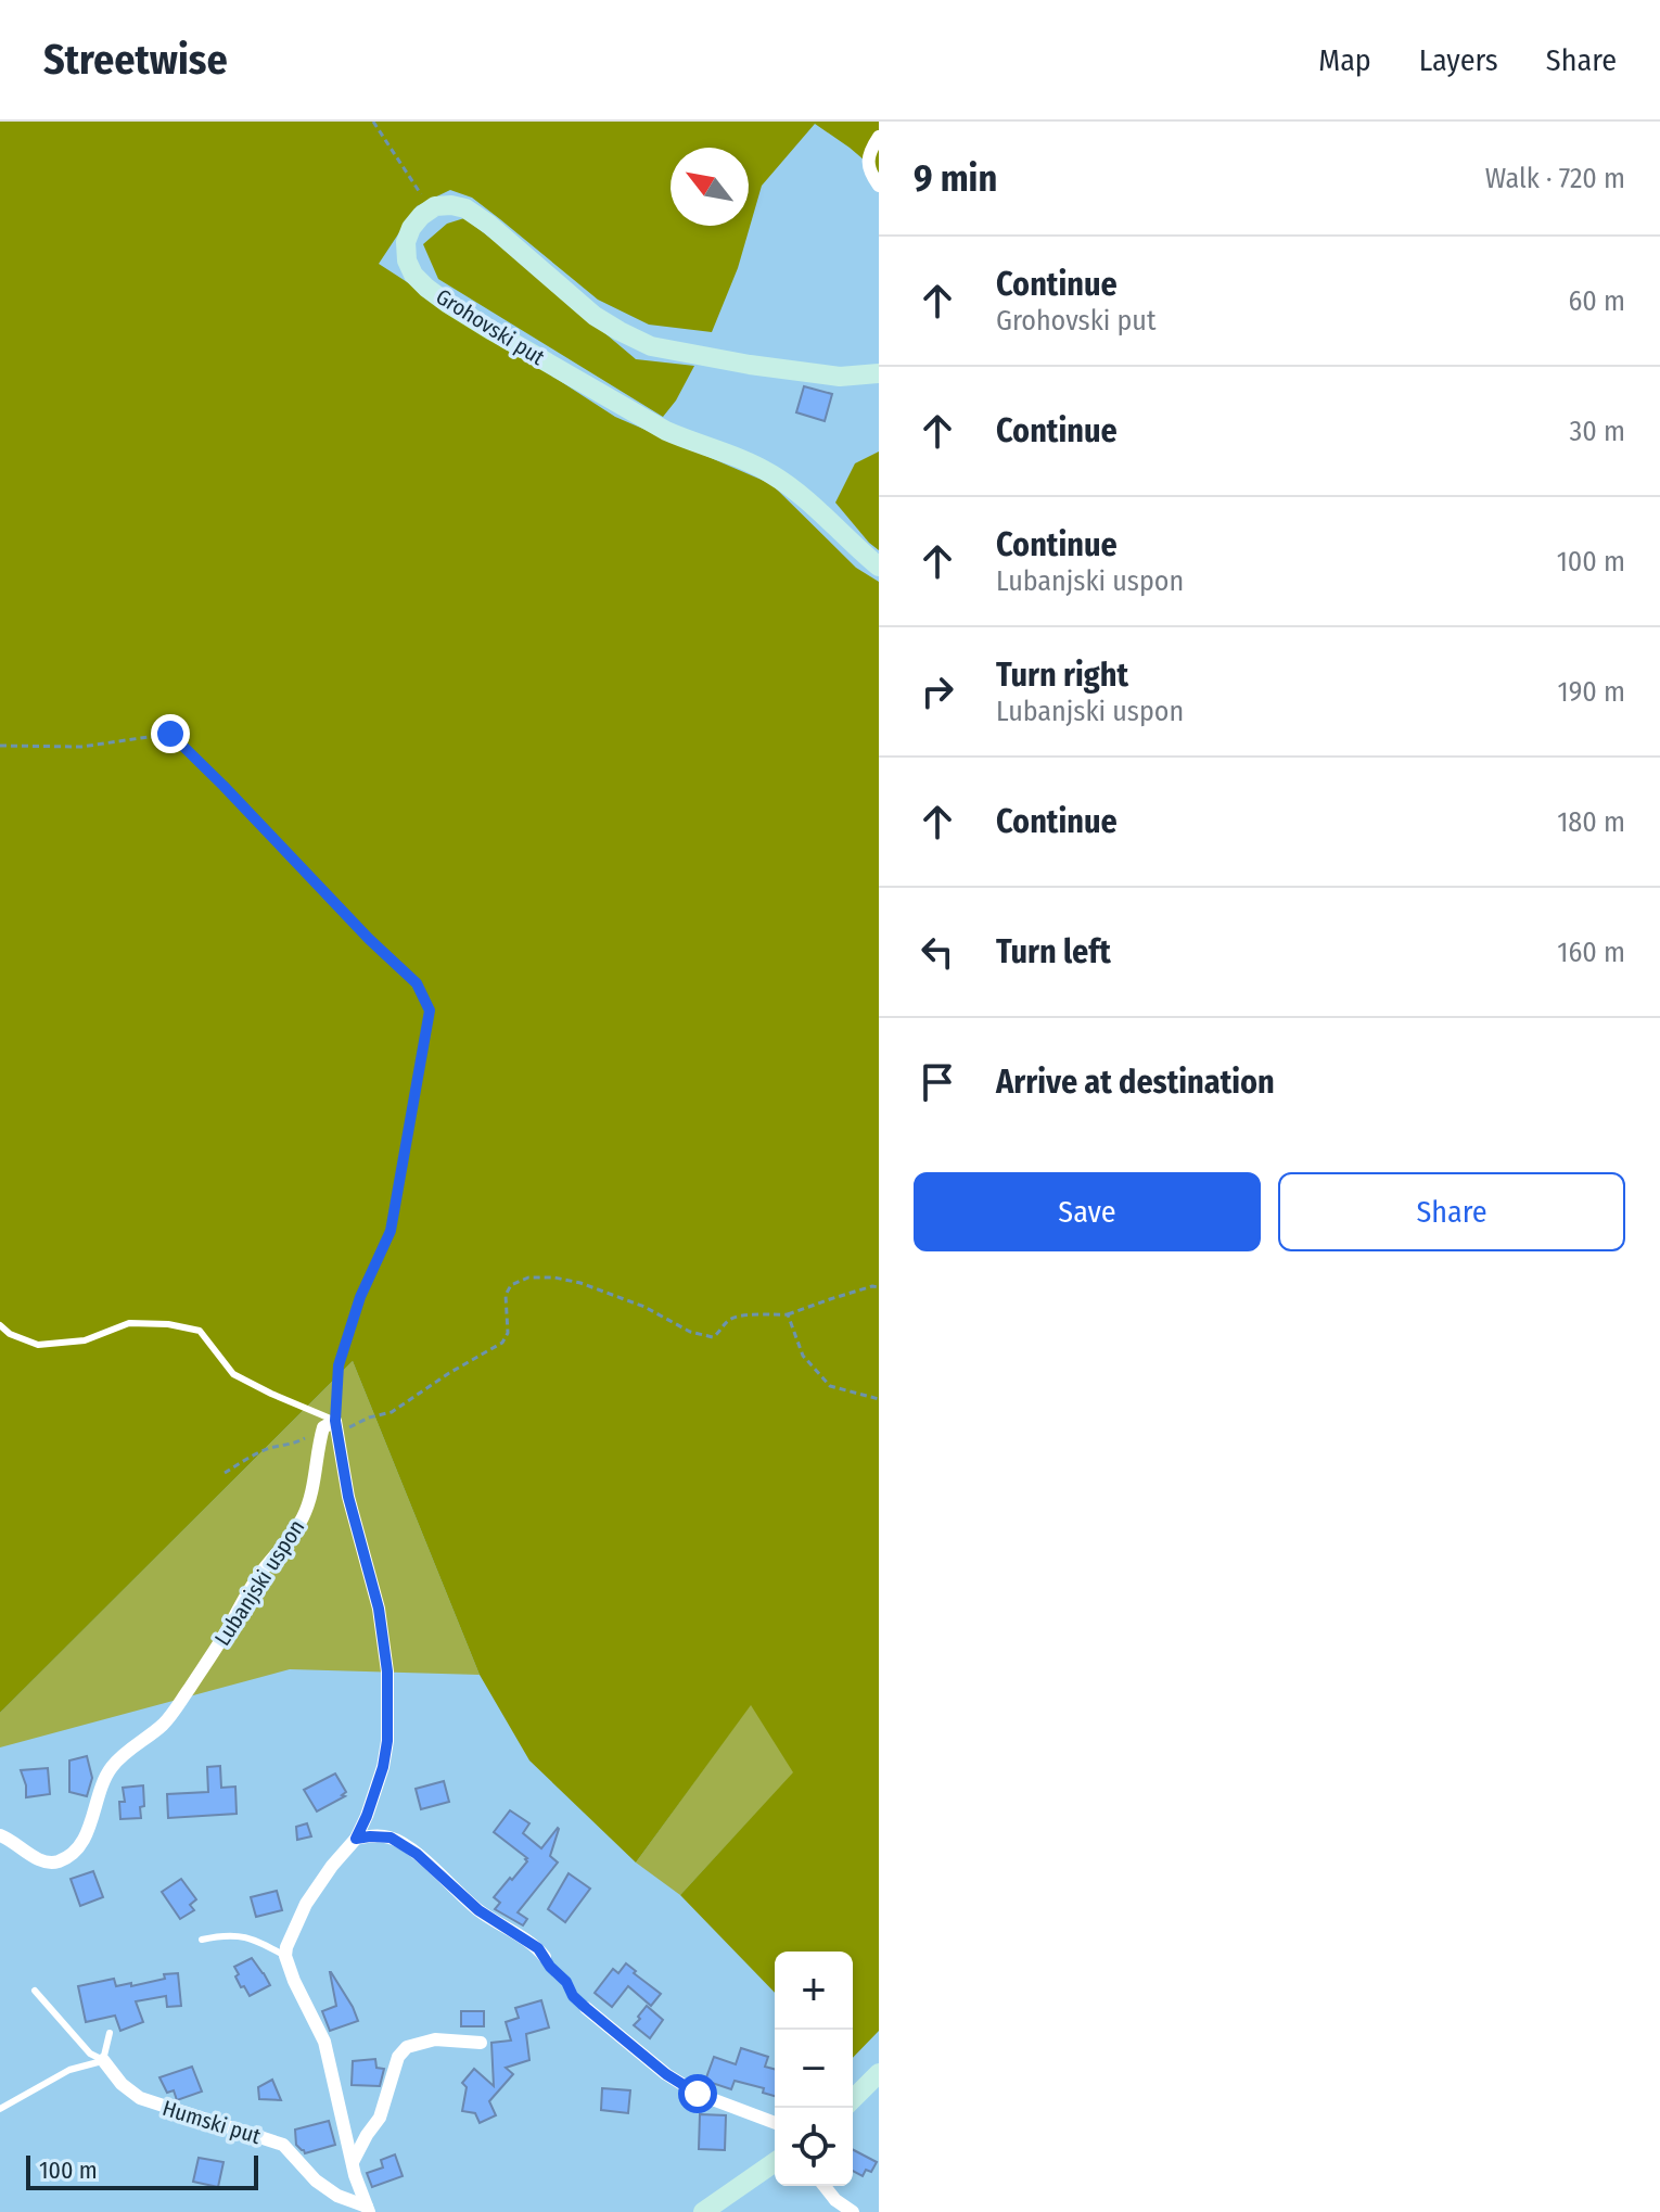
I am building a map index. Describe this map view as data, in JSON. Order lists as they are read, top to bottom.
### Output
{
  "streets": {
    "main road": ["Grohovski put"],
    "street": ["Lubanjski uspon", "Humski put"]
  },
  "scale_bar": "100 m",
  "north": "top left",
  "page": {
    "header": "Streetwise",
    "nav": ["Map", "Layers", "Share"],
    "heading": ["9 min", "Walk · 720 m"],
    "list": [
      ["Continue", "Grohovski put", "60 m"],
      ["Continue", "30 m"],
      ["Continue", "Lubanjski uspon", "100 m"],
      ["Turn right", "Lubanjski uspon", "190 m"],
      ["Continue", "180 m"],
      ["Turn left", "160 m"],
      "Arrive at destination"
    ],
    "buttons": ["Save", "Share"],
    "map_buttons": ["+", "−"],
    "scale": "100 m"
  }
}
